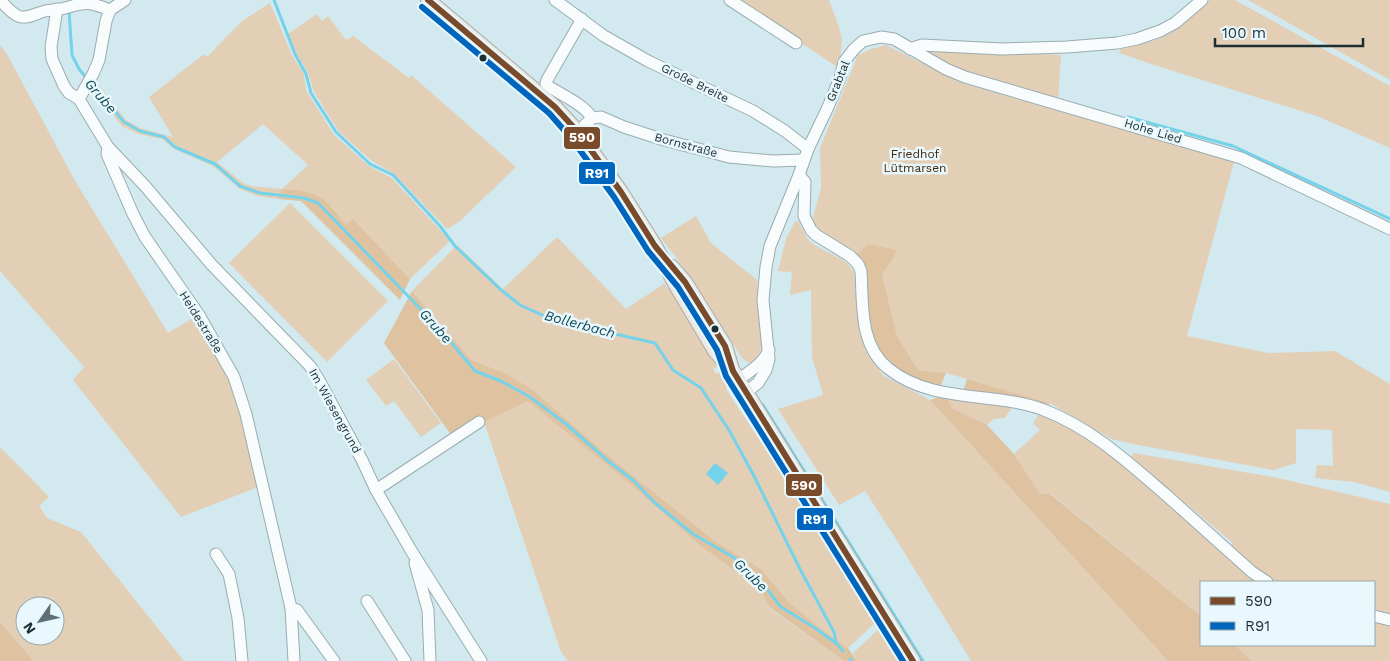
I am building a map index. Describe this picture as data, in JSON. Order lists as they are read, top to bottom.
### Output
{
  "streets": {
    "street": [
      "Grabtal",
      "Große Breite",
      "Hohe Lied",
      "Bornstraße",
      "Heidestraße",
      "Im Wiesengrund"
    ]
  },
  "crossings": [
    ["Grabtal", "Große Breite"],
    ["Grabtal", "Hohe Lied"],
    ["Grabtal", "Bornstraße"],
    ["Heidestraße", "Im Wiesengrund"]
  ],
  "water": ["Grube", "Bollerbach"],
  "parks": ["Friedhof Lütmarsen"],
  "lines": ["transit line 590", "transit line R91"],
  "legend": ["590", "R91"],
  "scale_bar": "100 m",
  "north": "bottom left"
}
